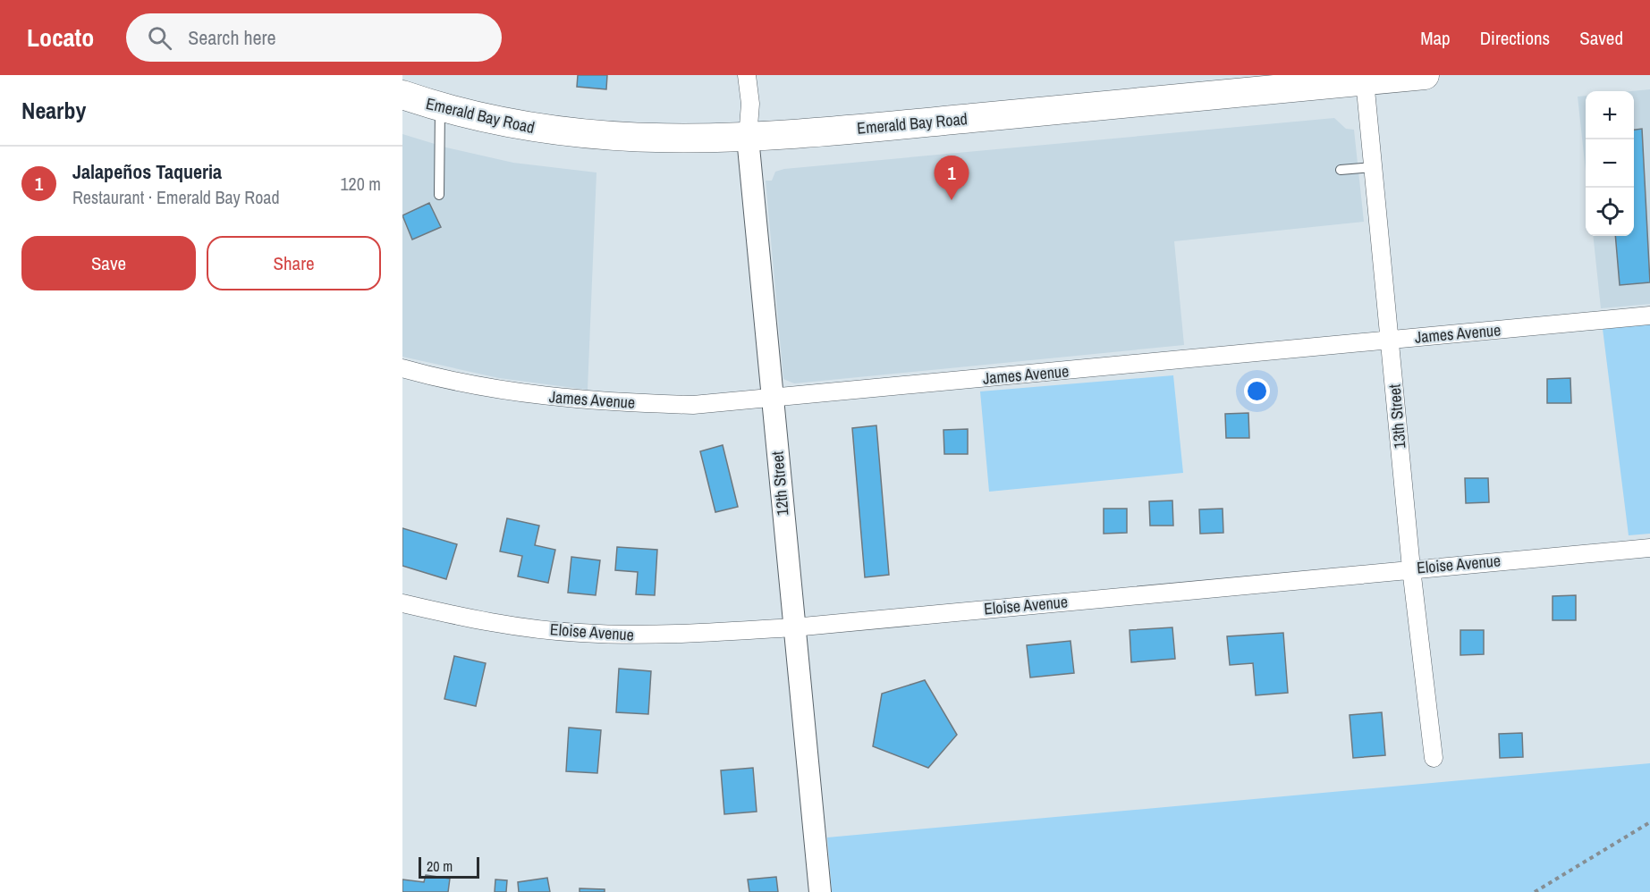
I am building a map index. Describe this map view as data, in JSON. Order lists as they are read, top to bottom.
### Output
{
  "streets": {
    "main road": ["Emerald Bay Road"],
    "street": [
      "James Avenue",
      "13th Street",
      "12th Street",
      "Eloise Avenue"
    ]
  },
  "crossings": [
    ["Emerald Bay Road", "13th Street"],
    ["Emerald Bay Road", "12th Street"],
    ["James Avenue", "13th Street"],
    ["James Avenue", "12th Street"],
    ["13th Street", "Eloise Avenue"],
    ["12th Street", "Eloise Avenue"]
  ],
  "scale_bar": "20 m",
  "page": {
    "header": "Locato",
    "search": "Search here",
    "nav": ["Map", "Directions", "Saved"],
    "heading": "Nearby",
    "map_buttons": ["+", "−"],
    "list": [
      {
        "mark": "1",
        "name": "Jalapeños Taqueria",
        "note": "Restaurant · Emerald Bay Road",
        "value": "120 m"
      }
    ],
    "pins": "1",
    "buttons": ["Save", "Share"],
    "scale": "20 m"
  }
}
